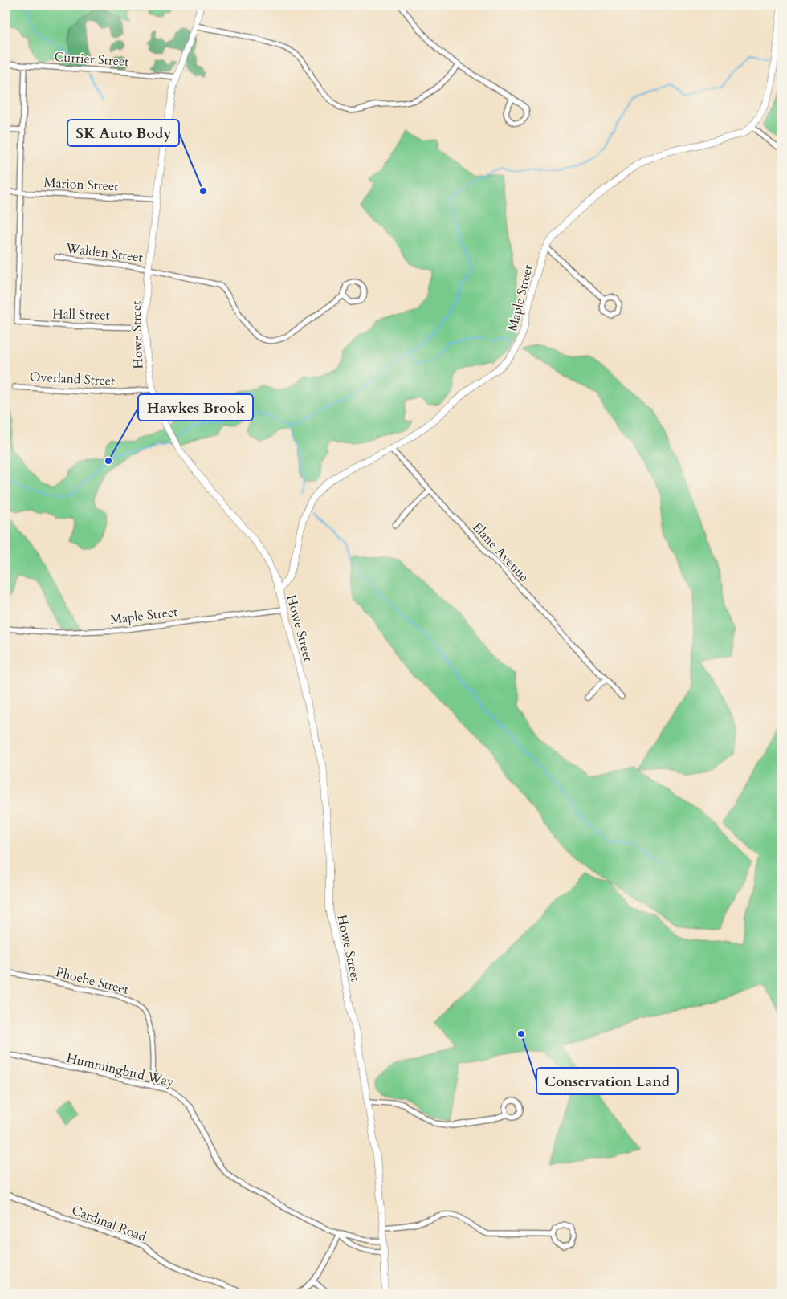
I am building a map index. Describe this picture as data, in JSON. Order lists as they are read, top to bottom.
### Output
{
  "streets": {
    "street": [
      "Currier Street",
      "Marion Street",
      "Walden Street",
      "Maple Street",
      "Hall Street",
      "Howe Street",
      "Overland Street",
      "Elane Avenue",
      "Phoebe Street",
      "Hummingbird Way",
      "Cardinal Road"
    ]
  },
  "crossings": [
    ["Currier Street", "Howe Street"],
    ["Marion Street", "Hall Street"],
    ["Marion Street", "Howe Street"],
    ["Walden Street", "Howe Street"],
    ["Maple Street", "Howe Street"],
    ["Maple Street", "Elane Avenue"],
    ["Hall Street", "Howe Street"],
    ["Howe Street", "Overland Street"],
    ["Howe Street", "Hummingbird Way"],
    ["Phoebe Street", "Hummingbird Way"]
  ],
  "places": ["SK Auto Body", "Hawkes Brook", "Conservation Land"]
}
